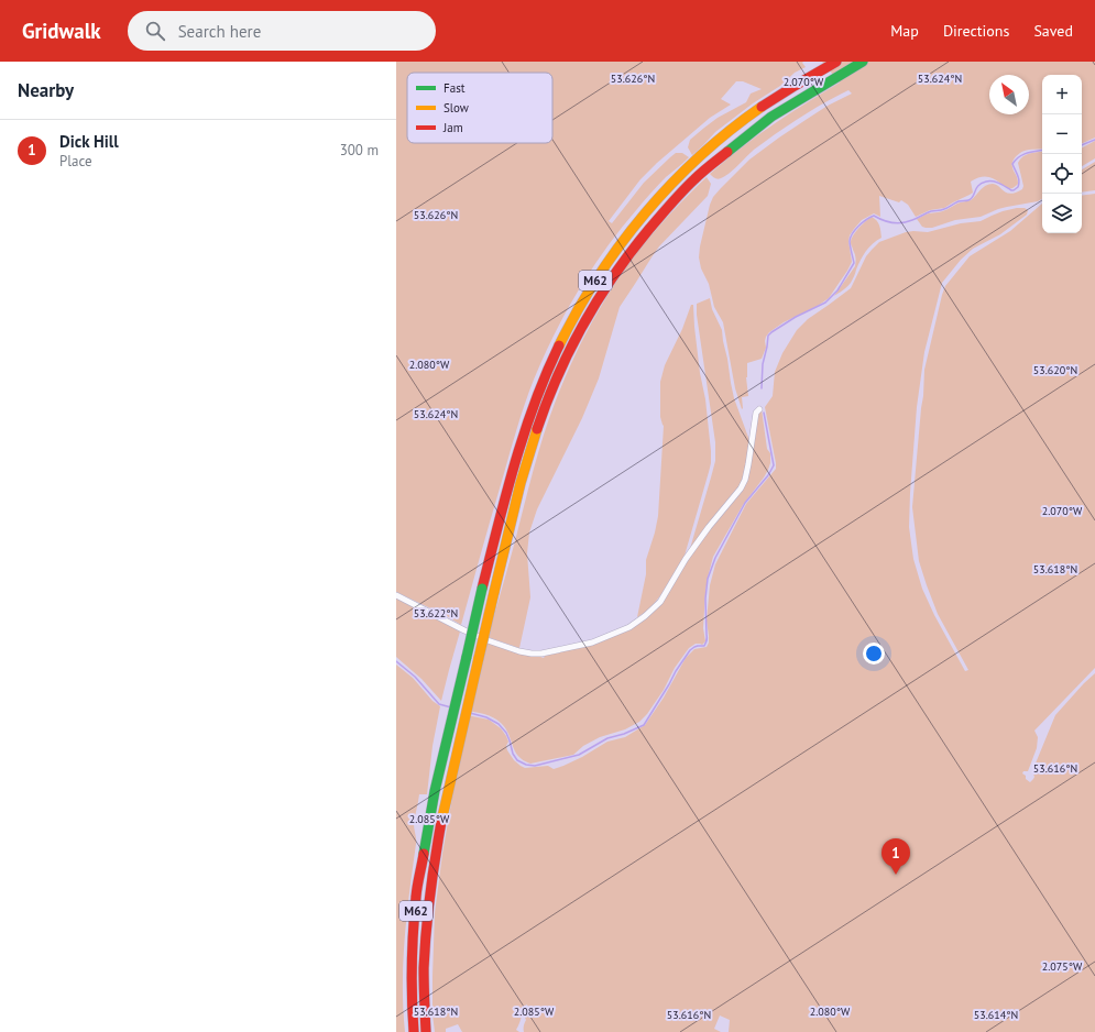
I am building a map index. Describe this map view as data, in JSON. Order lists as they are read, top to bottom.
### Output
{
  "streets": {
    "highway": ["M62"]
  },
  "legend": ["Fast", "Slow", "Jam"],
  "north": "top left",
  "page": {
    "header": "Gridwalk",
    "search": "Search here",
    "nav": ["Map", "Directions", "Saved"],
    "heading": "Nearby",
    "map_buttons": ["+", "−"],
    "list": [
      {
        "mark": "1",
        "name": "Dick Hill",
        "note": "Place",
        "value": "300 m"
      }
    ],
    "pins": "1"
  },
  "coordinates": [
    "53.626°N",
    "53.624°N",
    "2.070°W",
    "2.080°W",
    "53.620°N",
    "53.618°N",
    "53.622°N",
    "53.616°N",
    "2.085°W",
    "2.075°W",
    "53.614°N"
  ]
}
